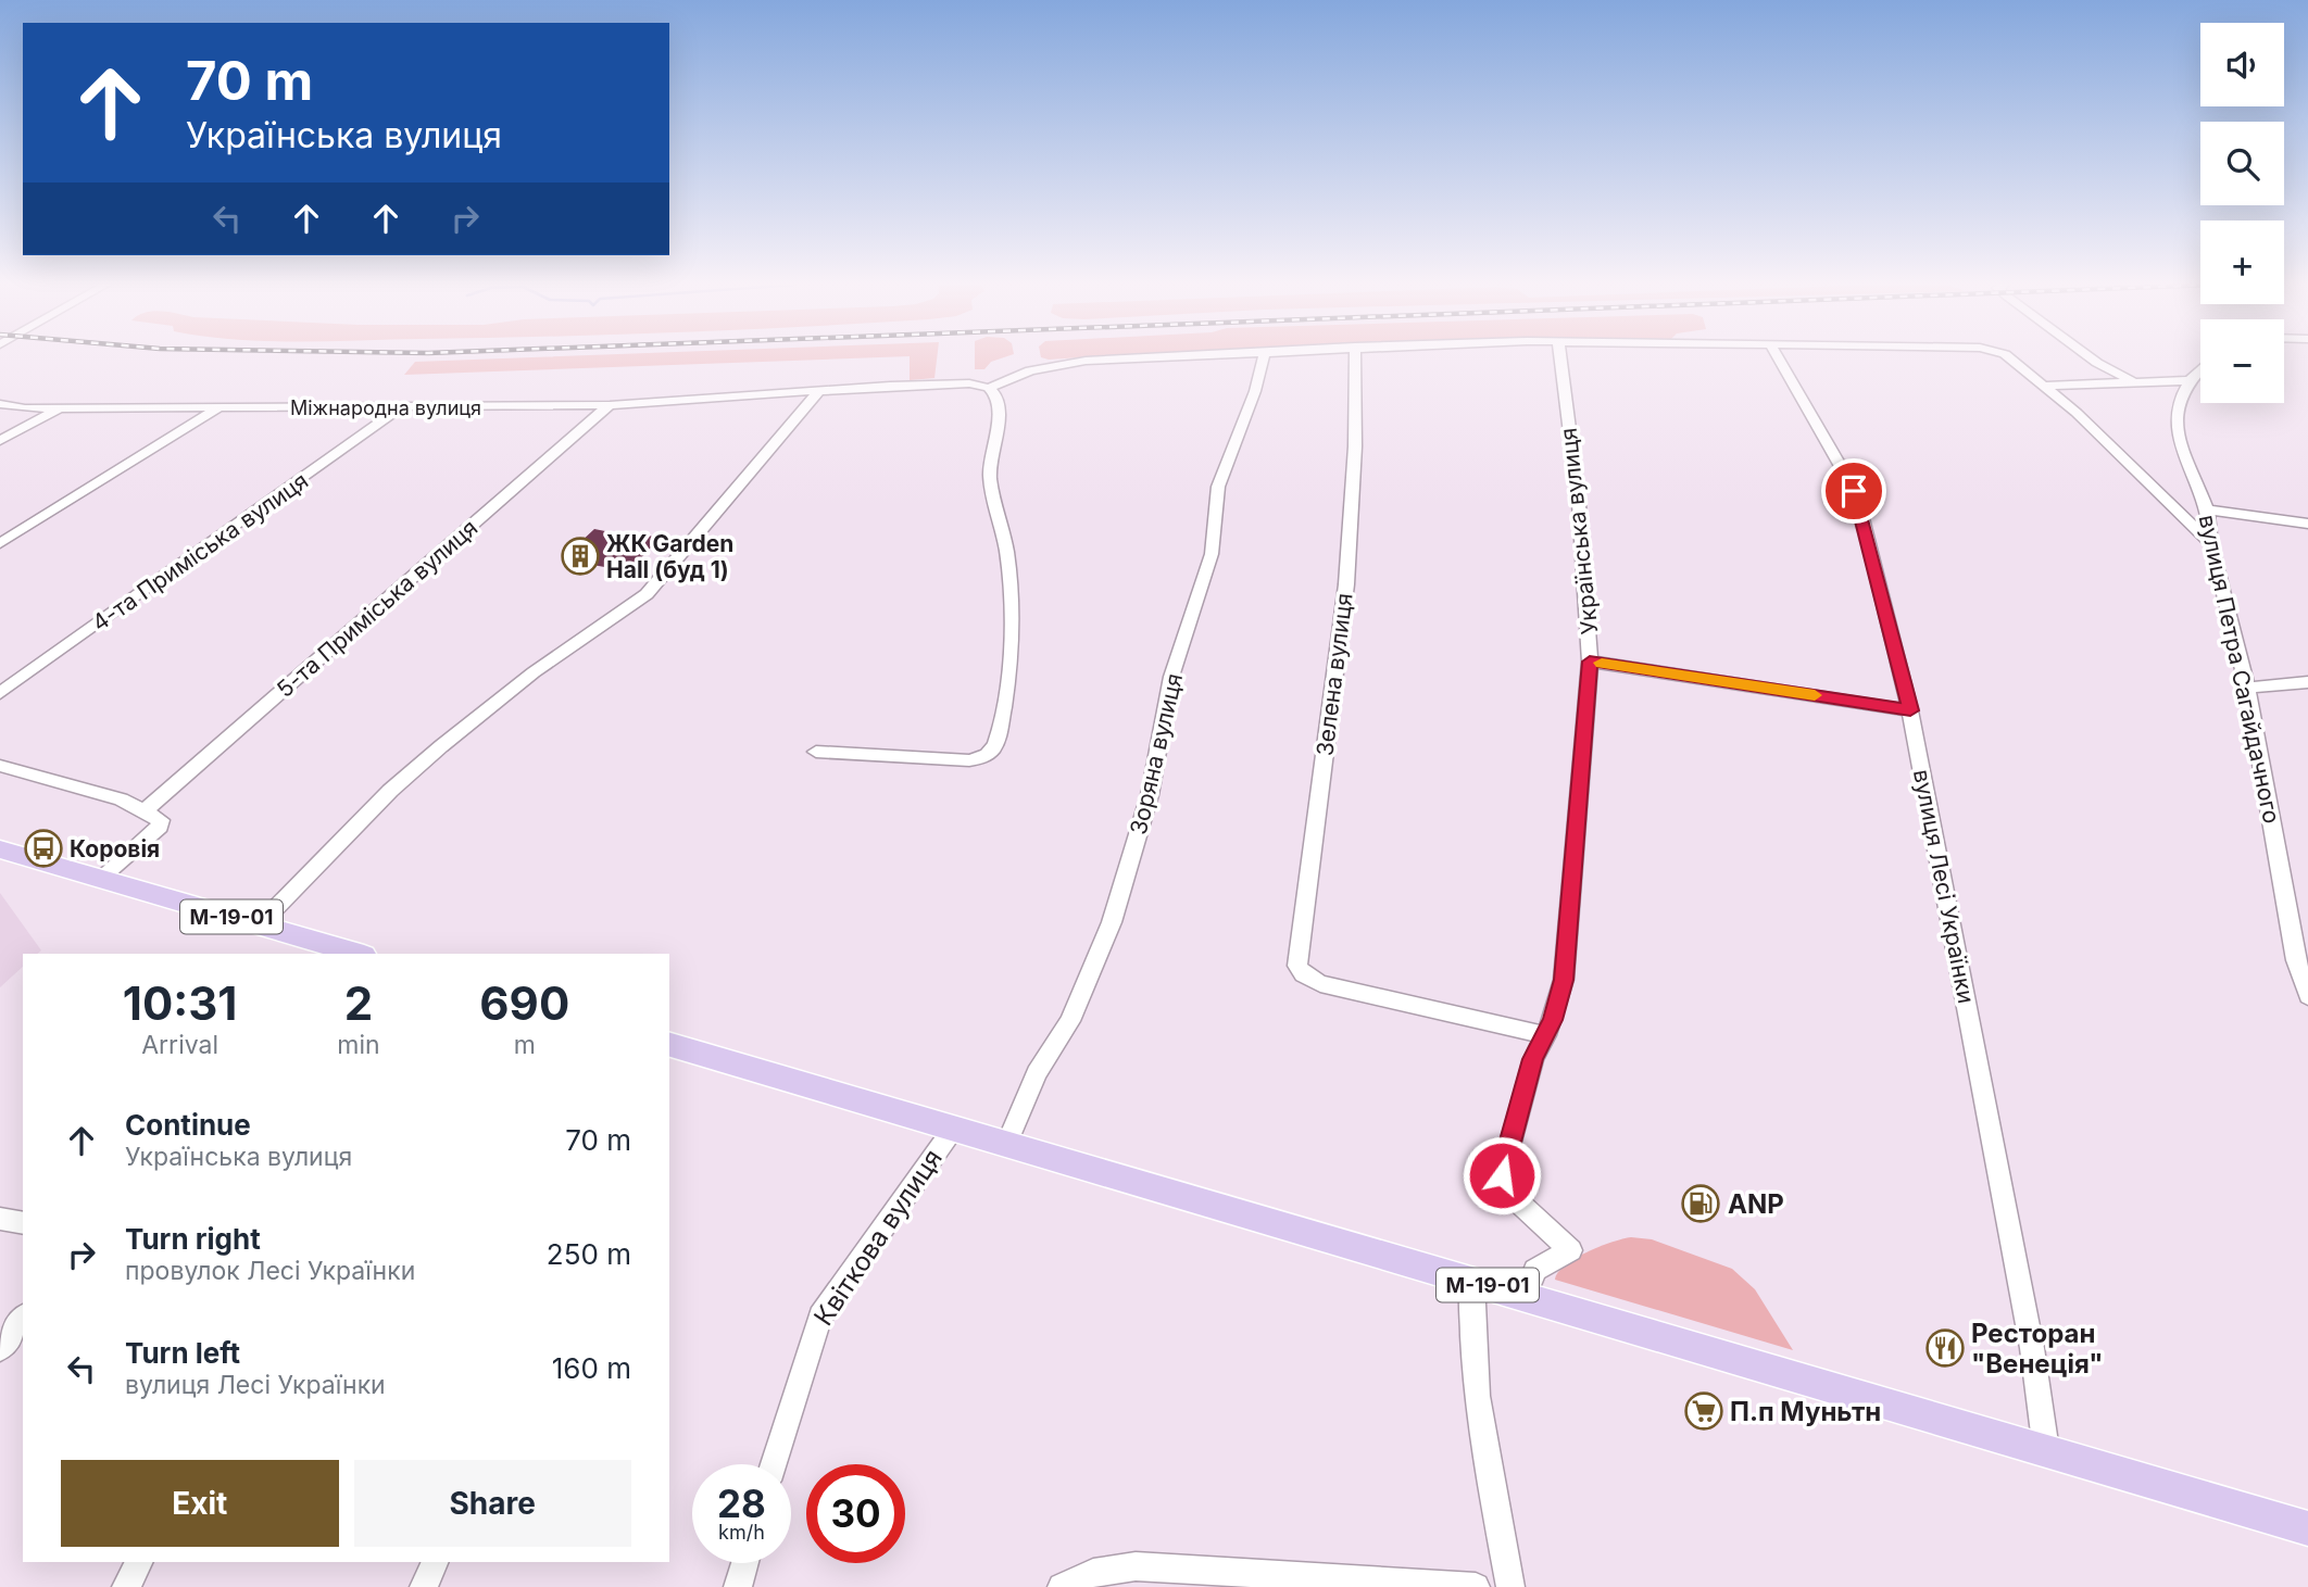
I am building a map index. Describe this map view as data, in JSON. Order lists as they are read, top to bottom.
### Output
{
  "streets": {
    "main road": ["М-19-01"],
    "street": [
      "Міжнародна вулиця",
      "Українська вулиця",
      "4-та Приміська вулиця",
      "5-та Приміська вулиця",
      "вулиця Петра Сагайдачного",
      "Зелена вулиця",
      "Зоряна вулиця",
      "вулиця Лесі Українки",
      "Квіткова вулиця"
    ]
  },
  "crossings": [
    ["Міжнародна вулиця", "4-та Приміська вулиця"],
    ["Міжнародна вулиця", "5-та Приміська вулиця"],
    ["Українська вулиця", "Зелена вулиця"],
    ["Українська вулиця", "М-19-01"],
    ["Зоряна вулиця", "М-19-01"],
    ["вулиця Лесі Українки", "М-19-01"],
    ["М-19-01", "Квіткова вулиця"]
  ],
  "places": {
    "building": ["ЖК Garden Hall (буд 1)"],
    "bus stop": ["Коровія"],
    "fuel station": ["ANP"],
    "restaurant": ["Ресторан \"Венеція\""],
    "supermarket": ["П.п Муньтн"]
  },
  "page": {
    "map_buttons": ["+", "−"],
    "turn": ["70 m", "Українська вулиця"],
    "eta": [
      "10:31",
      "Arrival",
      "2",
      "min",
      "690",
      "m"
    ],
    "list": [
      {
        "name": "Continue",
        "note": "Українська вулиця",
        "value": "70 m"
      },
      {
        "name": "Turn right",
        "note": "провулок Лесі Українки",
        "value": "250 m"
      },
      {
        "name": "Turn left",
        "note": "вулиця Лесі Українки",
        "value": "160 m"
      }
    ],
    "buttons": ["Exit", "Share"],
    "speed": "28 km/h",
    "limit": "30"
  }
}
